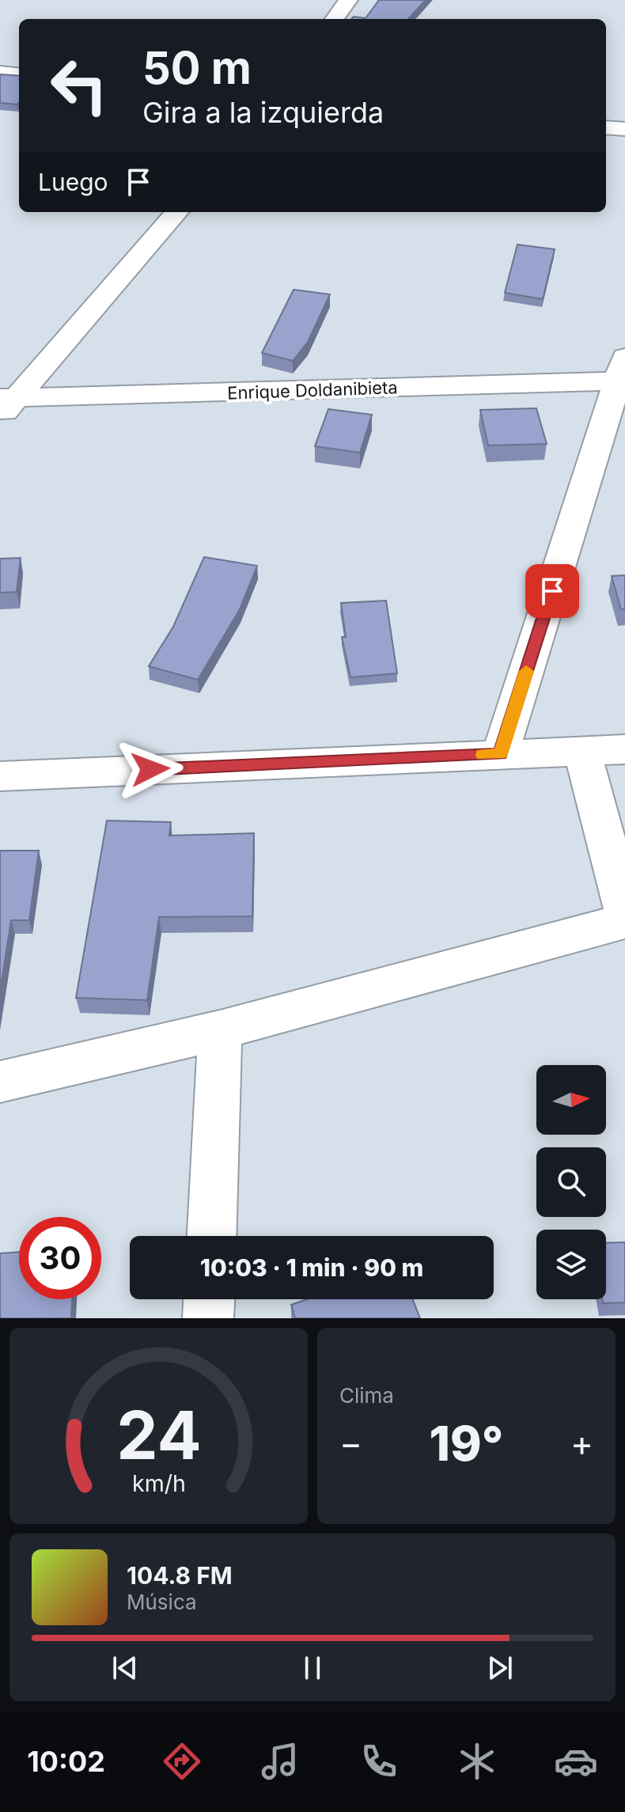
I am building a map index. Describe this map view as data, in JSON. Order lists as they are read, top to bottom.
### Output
{
  "streets": {
    "street": ["Enrique Doldanibieta"]
  },
  "north": "right",
  "page": {
    "turn": ["50 m", "Gira a la izquierda"],
    "then": "Luego",
    "limit": "30",
    "trip": "10:03 · 1 min · 90 m",
    "tile": "Clima",
    "heat": ["−", "19°", "+"],
    "song": ["104.8 FM", "Música"],
    "tabs": "10:02",
    "gauge": ["24", "km/h"]
  }
}
